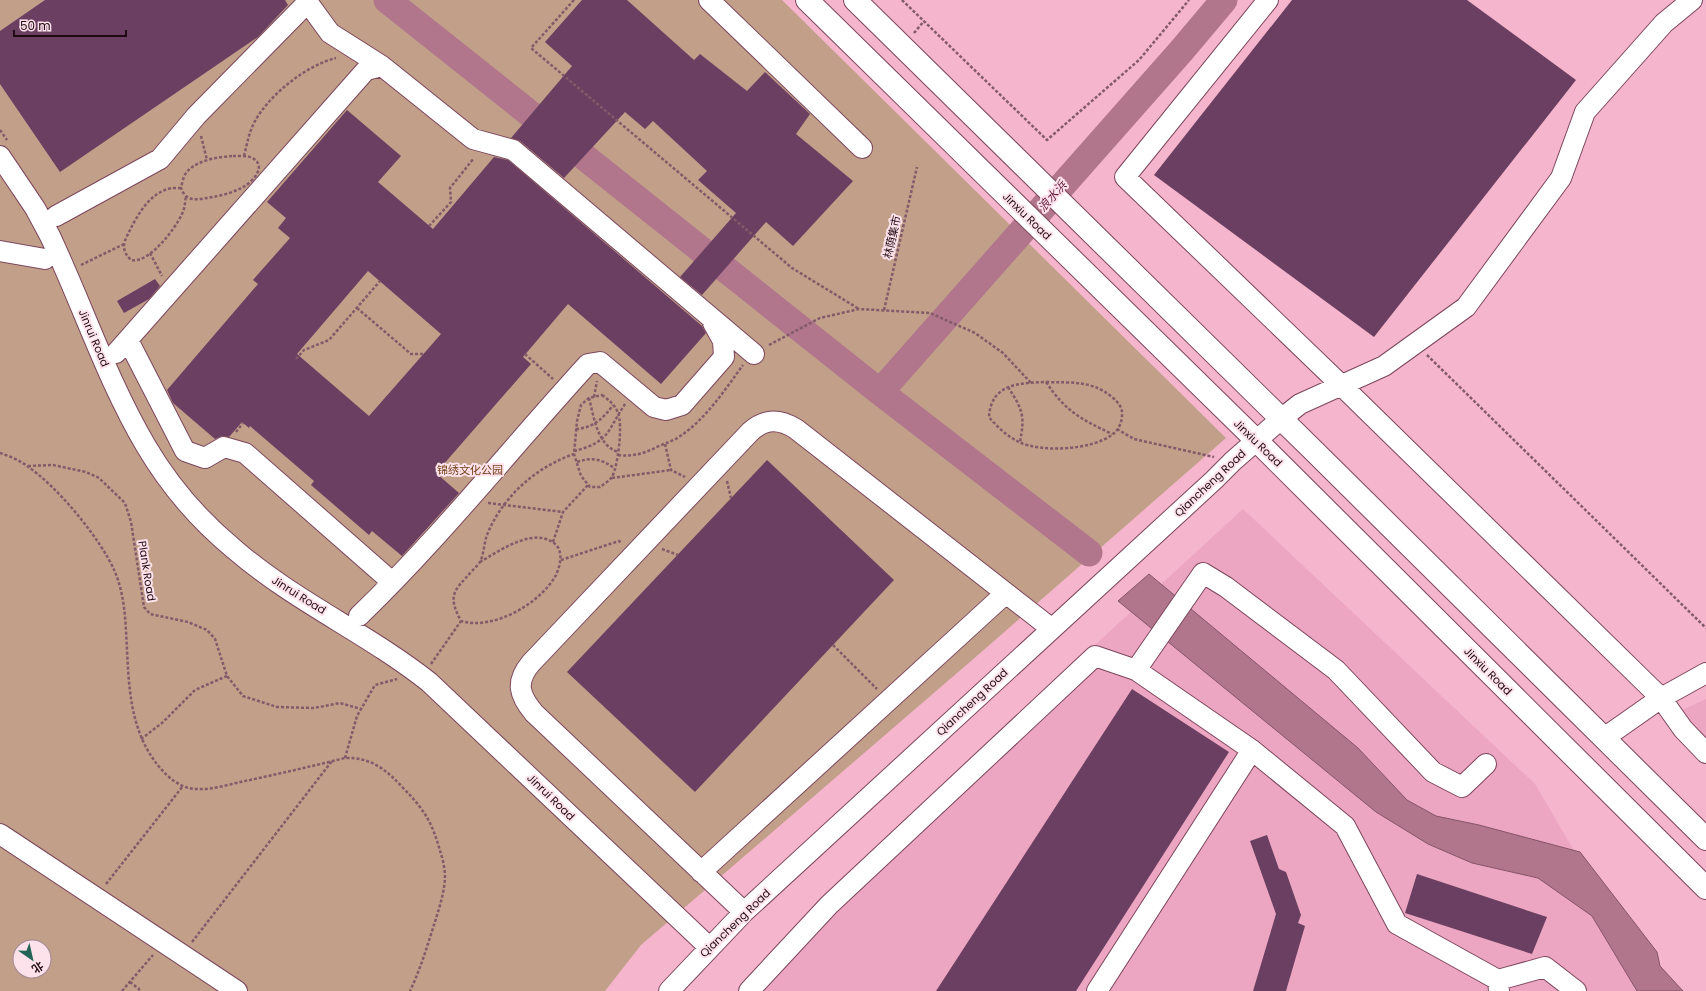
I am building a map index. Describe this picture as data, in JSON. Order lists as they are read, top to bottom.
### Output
{
  "streets": {
    "main road": ["Jinxiu Road"],
    "street": ["Jinrui Road", "Qiancheng Road"],
    "path": ["林荫集市", "Plank Road"]
  },
  "crossings": [
    ["Jinxiu Road", "Qiancheng Road"],
    ["Jinrui Road", "Qiancheng Road"]
  ],
  "water": ["浪水浜"],
  "parks": ["锦绣文化公园"],
  "scale_bar": "50 m",
  "north": "bottom right"
}
